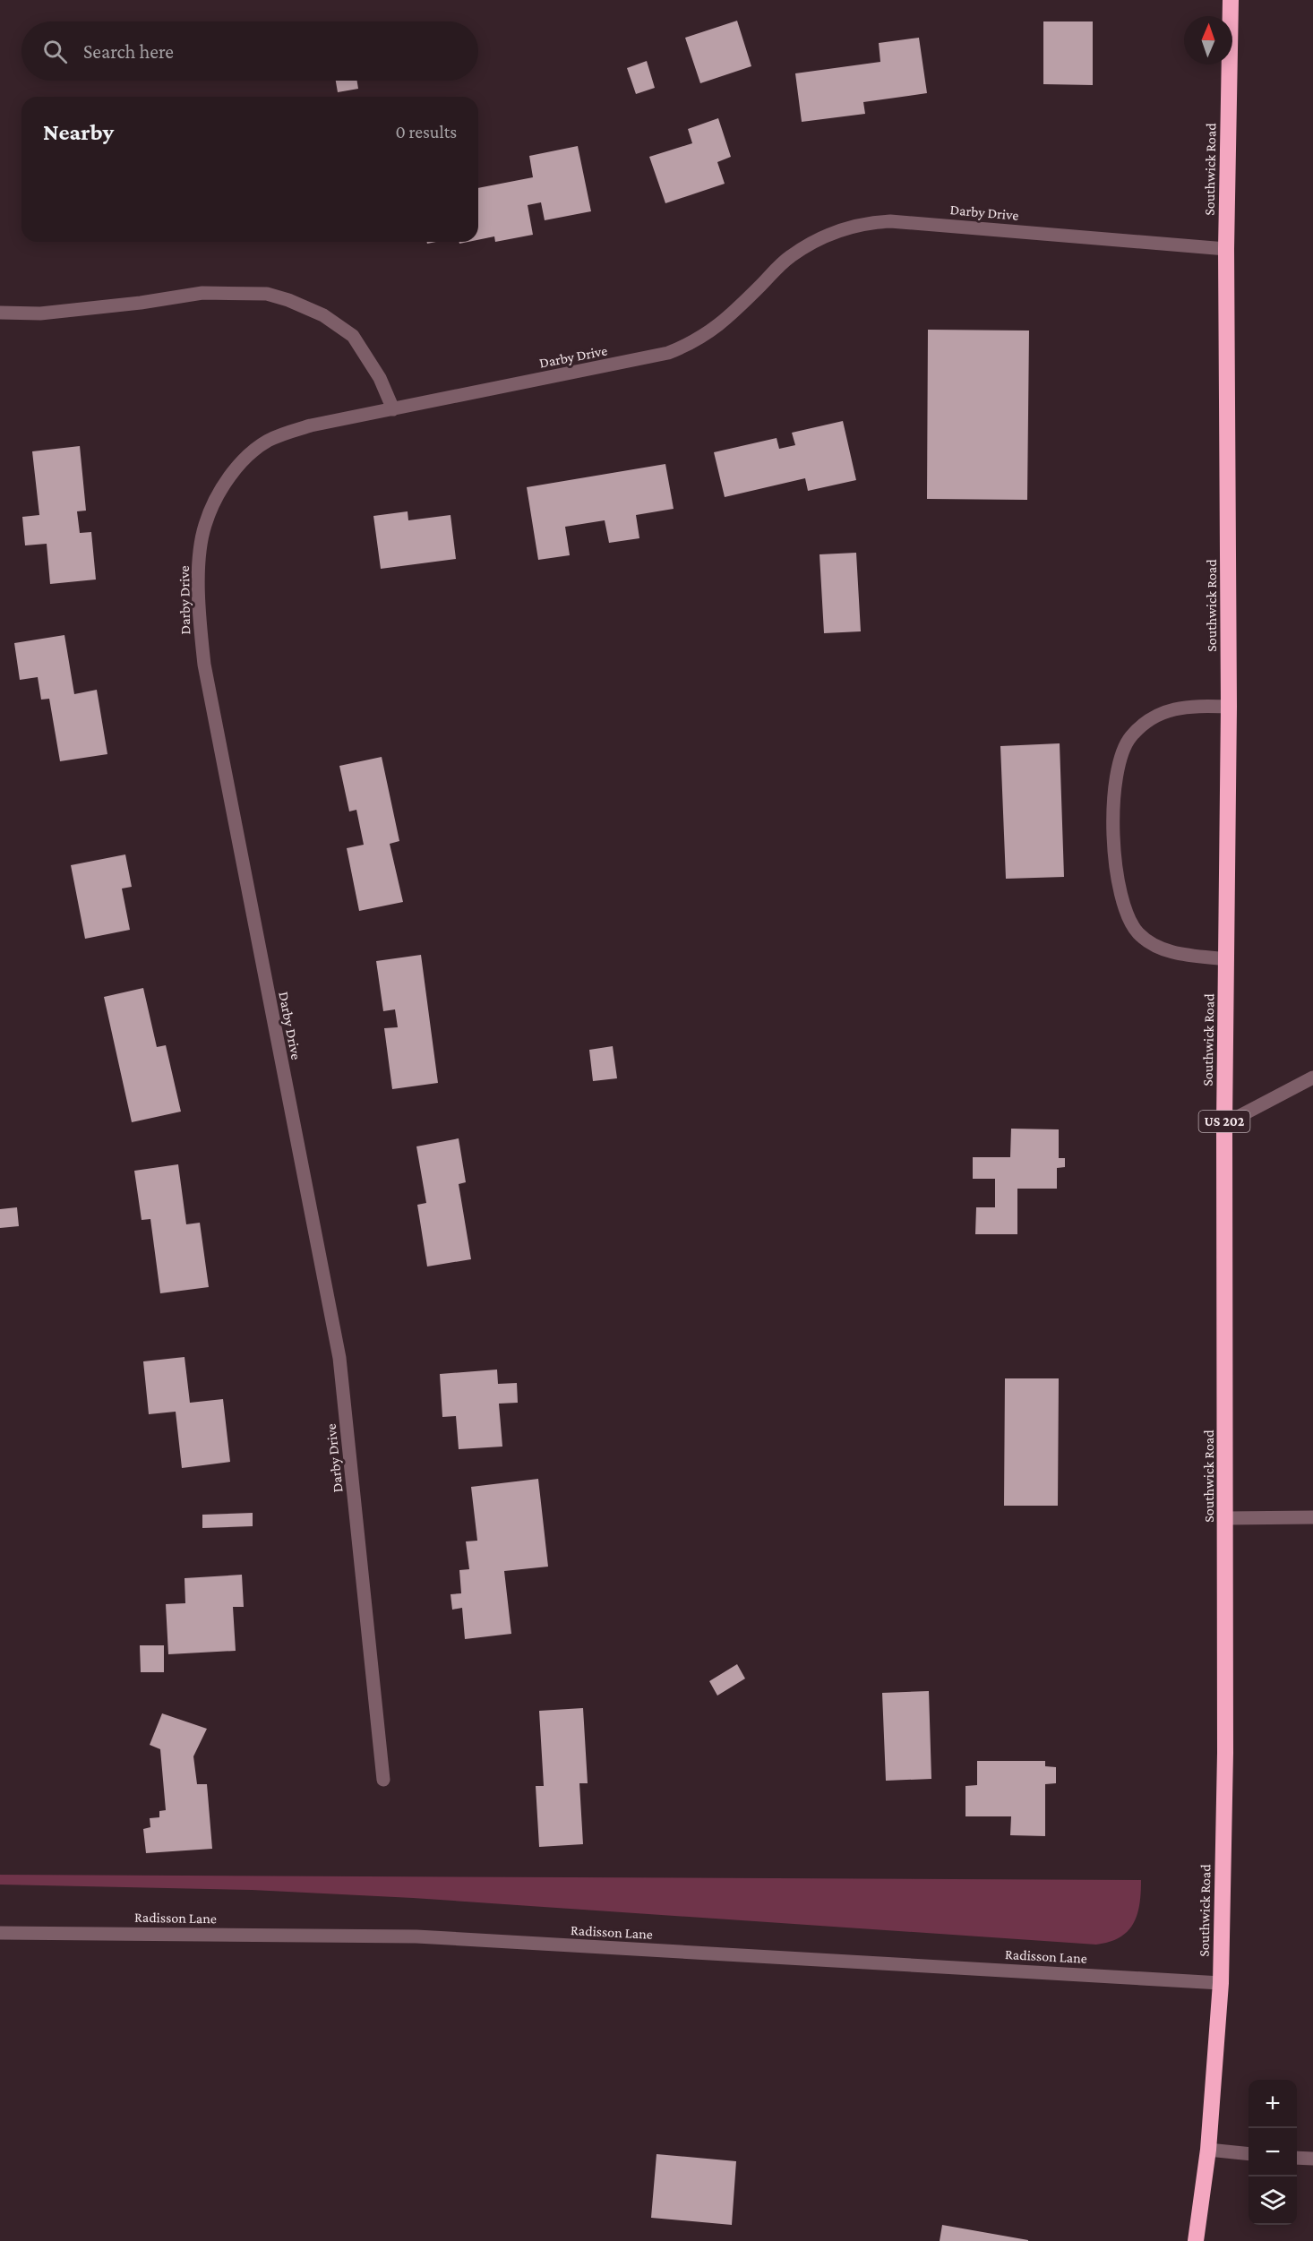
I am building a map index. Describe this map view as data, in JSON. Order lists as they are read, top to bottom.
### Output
{
  "streets": {
    "highway": ["Southwick Road", "US 202"],
    "street": ["Darby Drive", "Radisson Lane"]
  },
  "crossings": [
    ["Southwick Road", "Darby Drive"],
    ["Southwick Road", "Radisson Lane"]
  ],
  "north": "top",
  "page": {
    "search": "Search here",
    "heading": ["Nearby", "0 results"],
    "map_buttons": ["+", "−"]
  }
}
